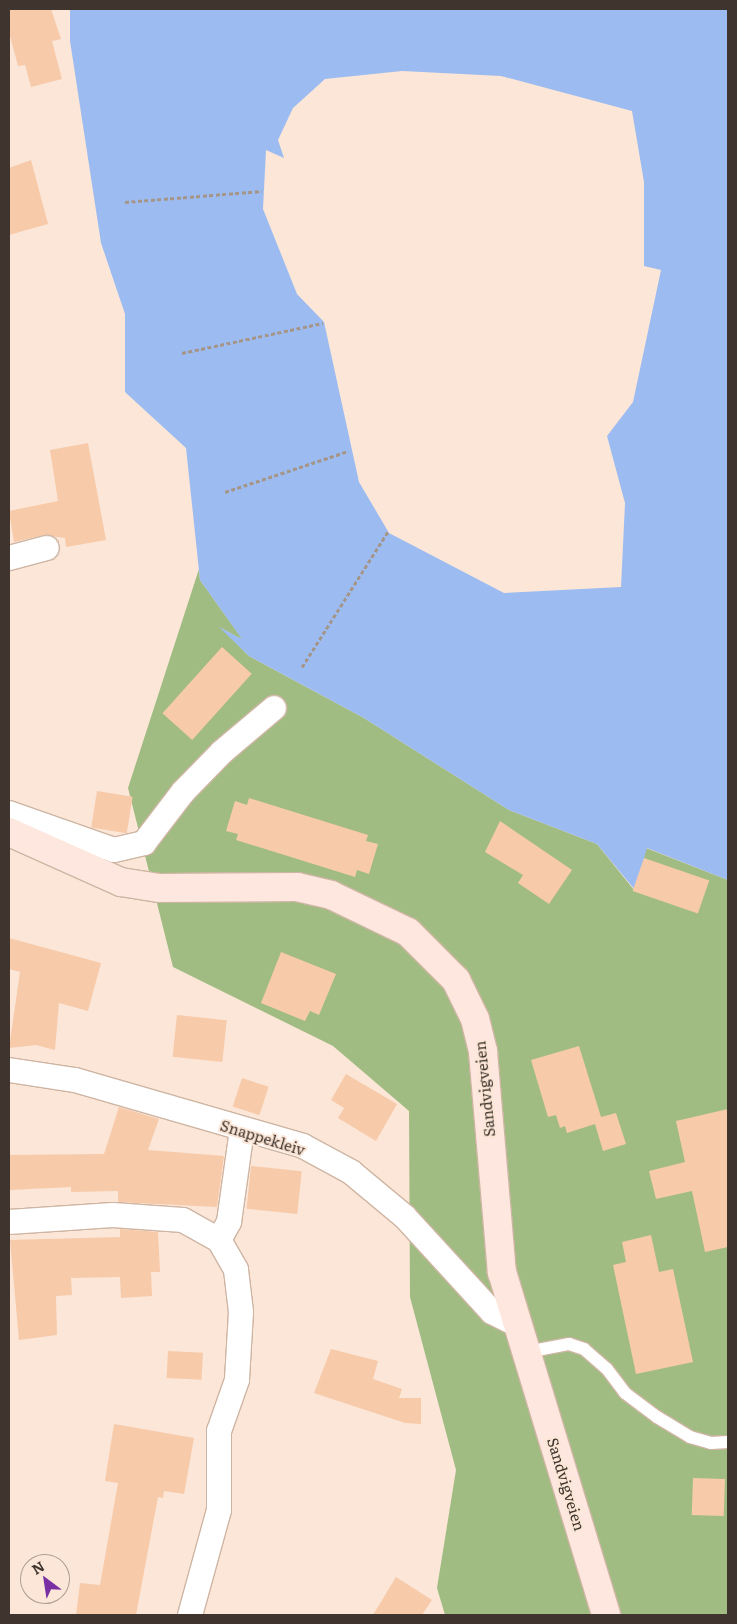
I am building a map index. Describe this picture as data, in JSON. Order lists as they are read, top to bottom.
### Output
{
  "streets": {
    "main road": ["Sandvigveien"],
    "street": ["Snappekleiv"]
  },
  "crossings": [
    ["Sandvigveien", "Snappekleiv"]
  ],
  "north": "top left"
}
